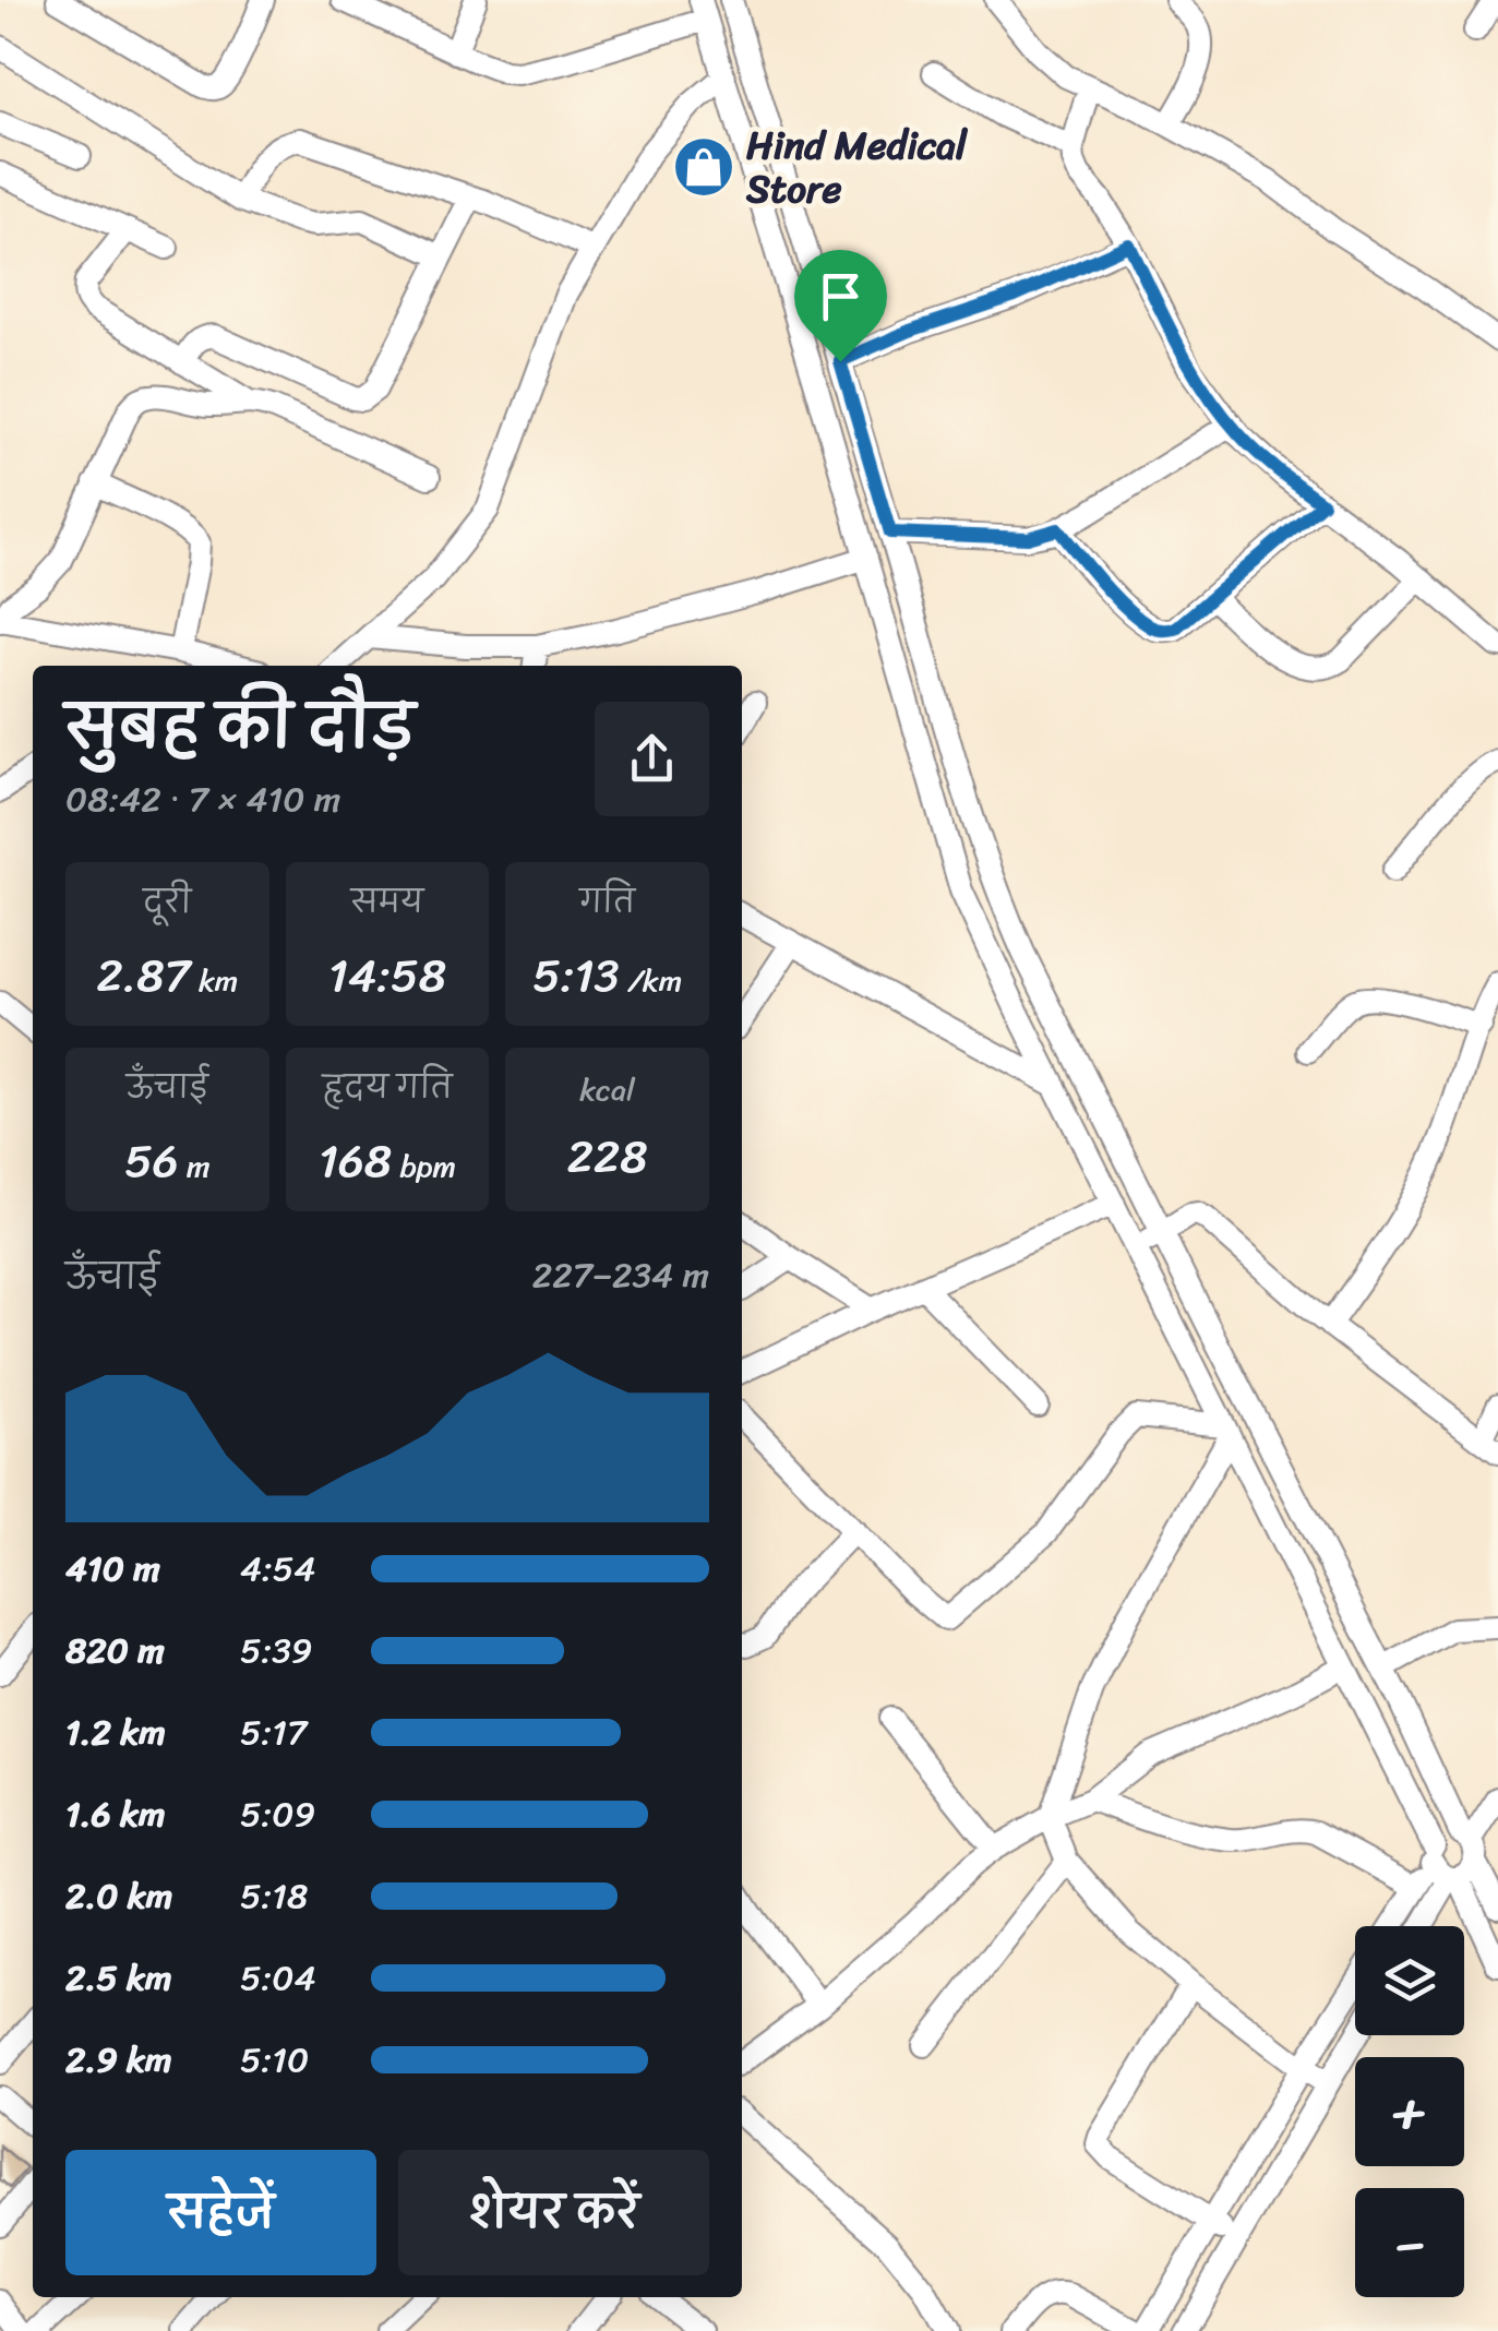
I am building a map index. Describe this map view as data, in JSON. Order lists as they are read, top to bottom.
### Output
{
  "places": {
    "shop": ["Hind Medical Store"]
  },
  "page": {
    "heading": ["सुबह की दौड़", "08:42 · 7 × 410 m"],
    "stats": [
      ["दूरी", "2.87 km"],
      ["समय", "14:58"],
      ["गति", "5:13 /km"],
      ["ऊँचाई", "56 m"],
      ["हृदय गति", "168 bpm"],
      ["kcal", "228"]
    ],
    "chart": ["ऊँचाई", "227–234 m"],
    "list": [
      {
        "name": "410 m",
        "note": "4:54"
      },
      {
        "name": "820 m",
        "note": "5:39"
      },
      {
        "name": "1.2 km",
        "note": "5:17"
      },
      {
        "name": "1.6 km",
        "note": "5:09"
      },
      {
        "name": "2.0 km",
        "note": "5:18"
      },
      {
        "name": "2.5 km",
        "note": "5:04"
      },
      {
        "name": "2.9 km",
        "note": "5:10"
      }
    ],
    "map_buttons": ["+", "−"],
    "buttons": ["सहेजें", "शेयर करें"]
  }
}
